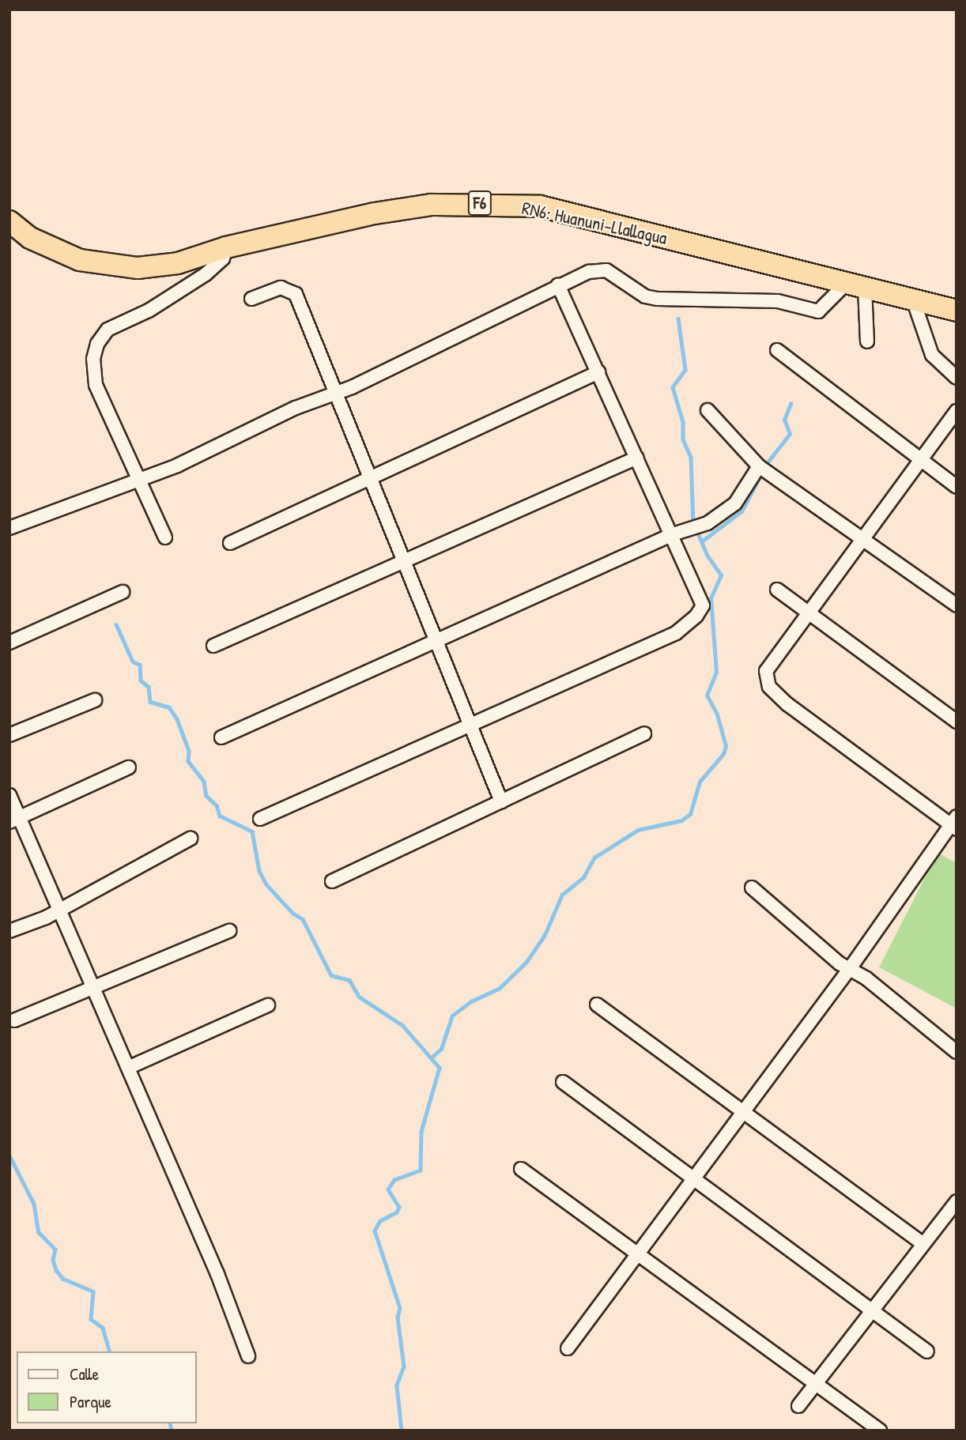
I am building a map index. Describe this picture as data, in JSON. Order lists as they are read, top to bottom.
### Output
{
  "streets": {
    "highway": ["F6", "RN6: Huanuni-Llallagua"]
  },
  "legend": ["Calle", "Parque"]
}
